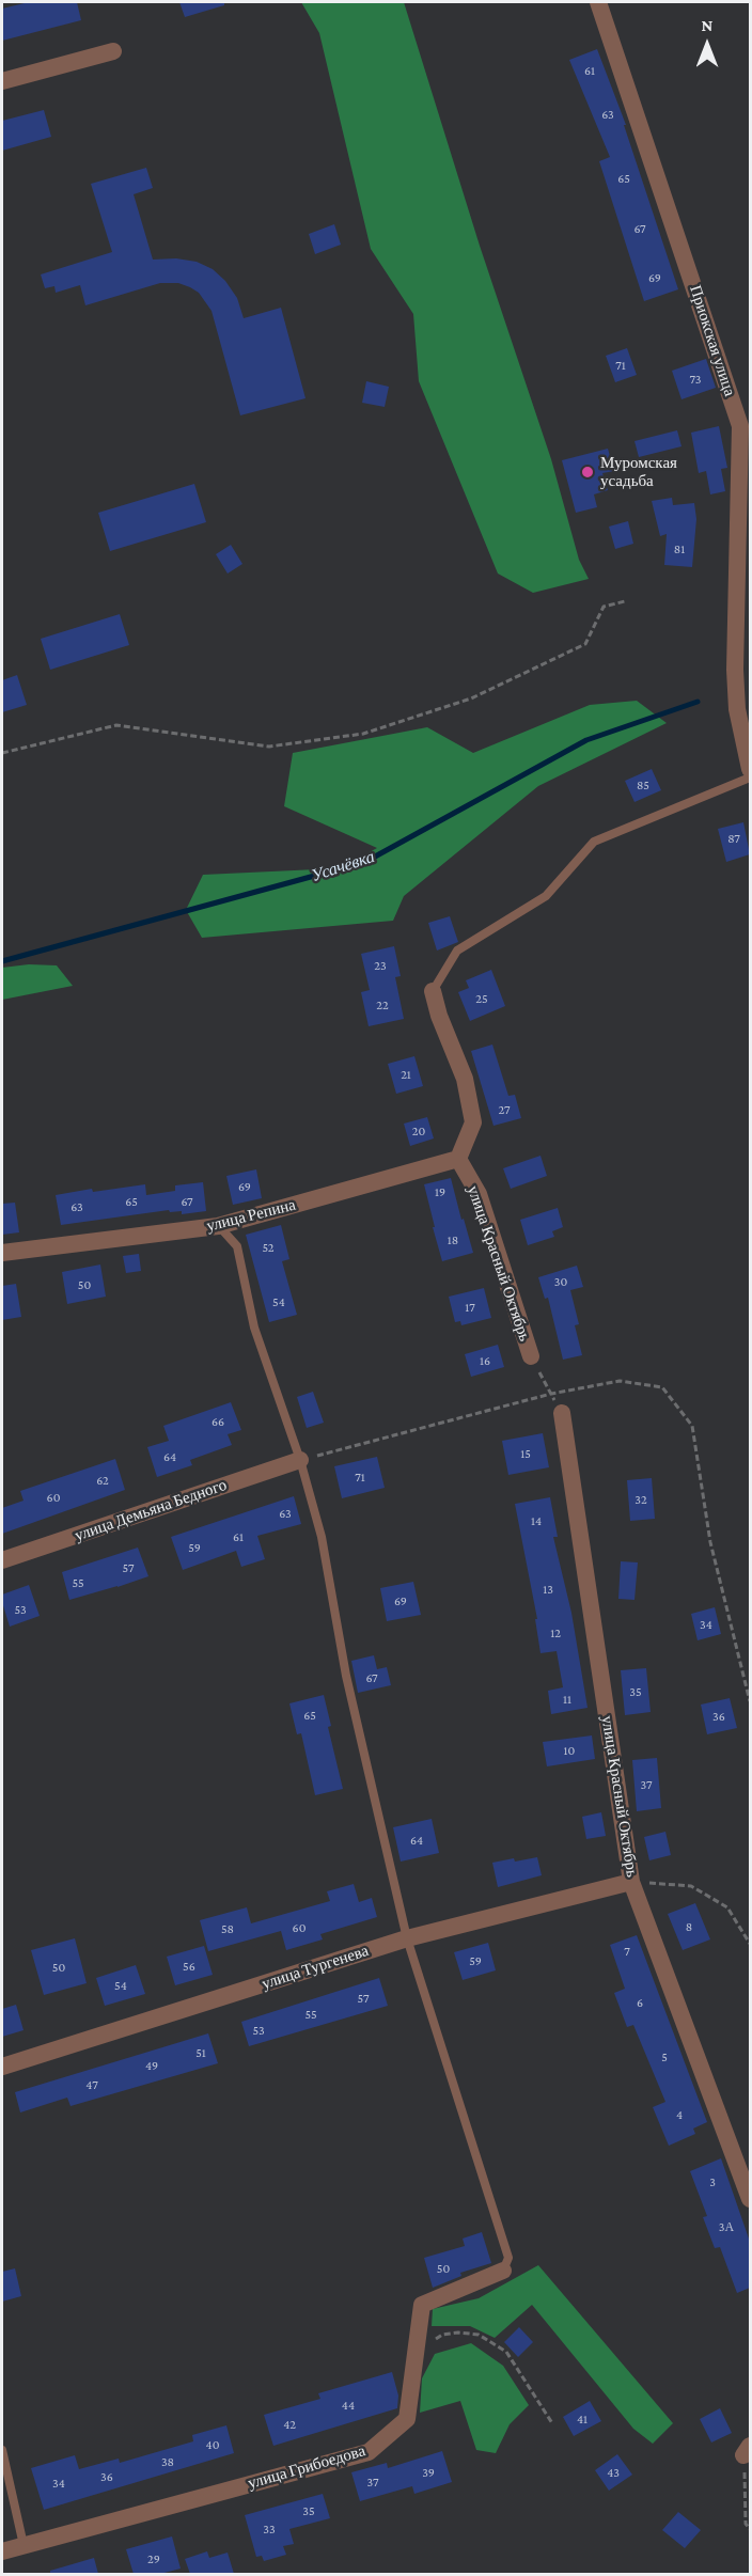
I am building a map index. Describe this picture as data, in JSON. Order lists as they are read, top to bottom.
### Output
{
  "streets": {
    "street": [
      "Приокская улица",
      "улица Репина",
      "улица Красный Октябрь",
      "улица Демьяна Бедного",
      "улица Тургенева",
      "улица Грибоедова"
    ]
  },
  "crossings": [
    ["улица Репина", "улица Красный Октябрь"],
    ["улица Красный Октябрь", "улица Тургенева"]
  ],
  "water": ["Усачёвка"],
  "places": ["Муромская усадьба"],
  "house_numbers": [
    "61",
    "63",
    "65",
    "67",
    "69",
    "71",
    "73",
    "81",
    "85",
    "87",
    "23",
    "25",
    "22",
    "21",
    "27",
    "20",
    "69",
    "19",
    "65",
    "67",
    "63",
    "18",
    "52",
    "30",
    "50",
    "54",
    "17",
    "16",
    "66",
    "15",
    "64",
    "71",
    "62",
    "60",
    "32",
    "63",
    "14",
    "61",
    "59",
    "57",
    "55",
    "13",
    "69",
    "53",
    "34",
    "12",
    "67",
    "35",
    "11",
    "65",
    "36",
    "10",
    "37",
    "64",
    "8",
    "60",
    "58",
    "7",
    "59",
    "56",
    "50",
    "54",
    "57",
    "6",
    "55",
    "53",
    "51",
    "5",
    "49",
    "47",
    "4",
    "3",
    "3А",
    "50",
    "44",
    "41",
    "42",
    "40",
    "38",
    "39",
    "43",
    "36",
    "37",
    "34",
    "35",
    "33",
    "29"
  ],
  "north": "top"
}
